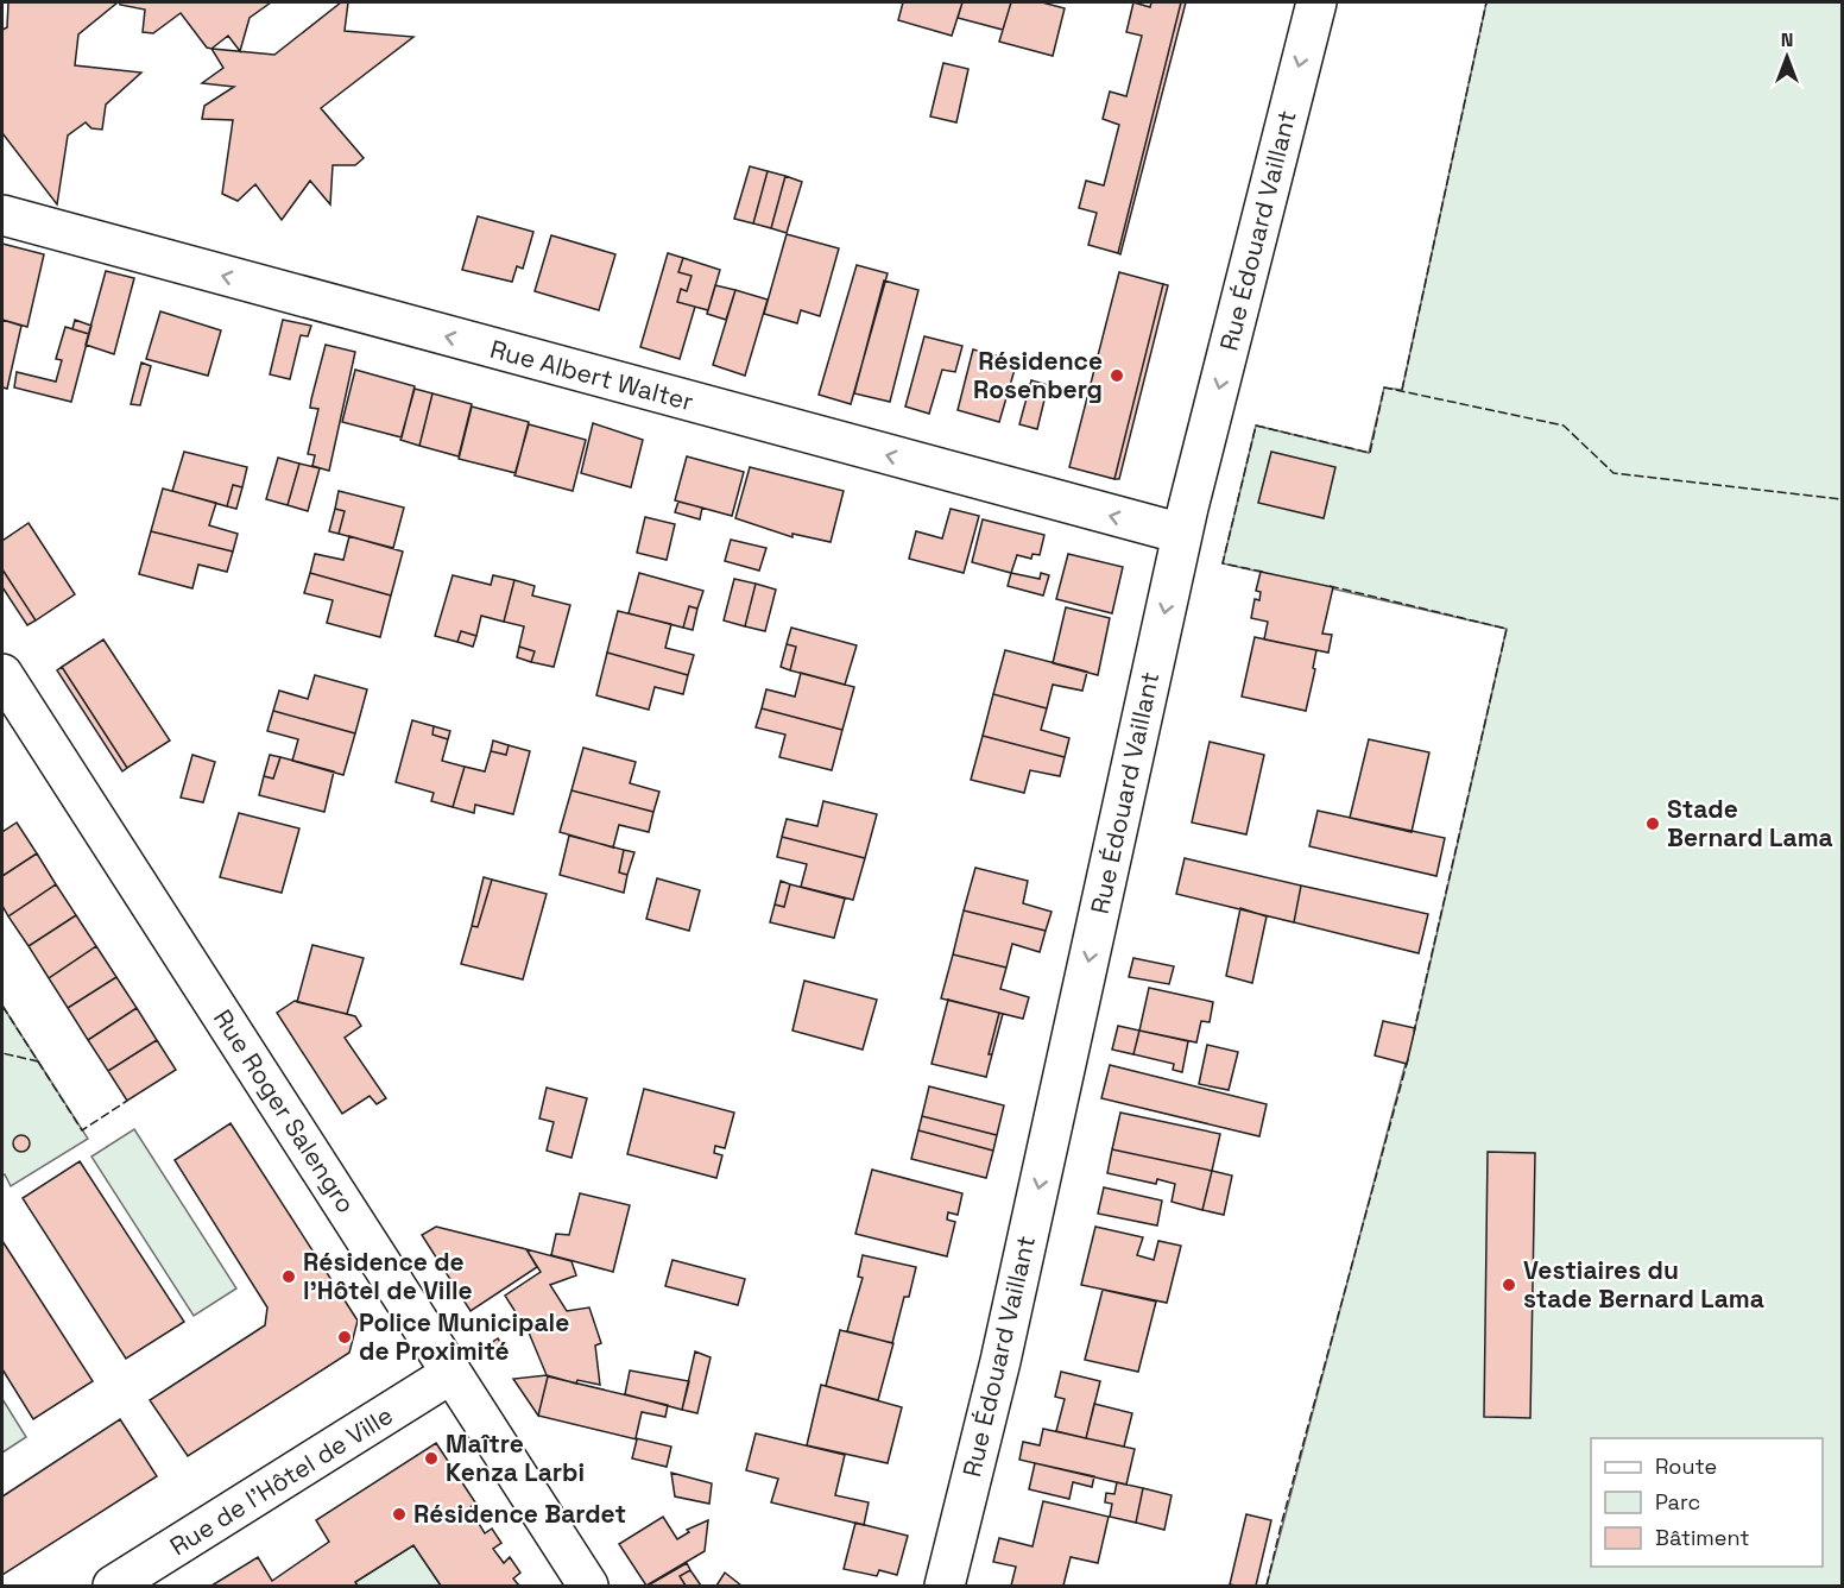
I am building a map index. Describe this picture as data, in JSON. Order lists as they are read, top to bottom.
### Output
{
  "streets": {
    "street": [
      "Rue Édouard Vaillant",
      "Rue Albert Walter",
      "Rue Roger Salengro",
      "Rue de l'Hôtel de Ville"
    ]
  },
  "crossings": [
    ["Rue Édouard Vaillant", "Rue Albert Walter"],
    ["Rue Roger Salengro", "Rue de l'Hôtel de Ville"]
  ],
  "one_way": ["Rue Édouard Vaillant", "Rue Albert Walter"],
  "places": [
    "Résidence Rosenberg",
    "Stade Bernard Lama",
    "Résidence de l'Hôtel de Ville",
    "Vestiaires du stade Bernard Lama",
    "Police Municipale de Proximité",
    "Maître Kenza Larbi",
    "Résidence Bardet"
  ],
  "legend": ["Route", "Parc", "Bâtiment"],
  "north": "top"
}
